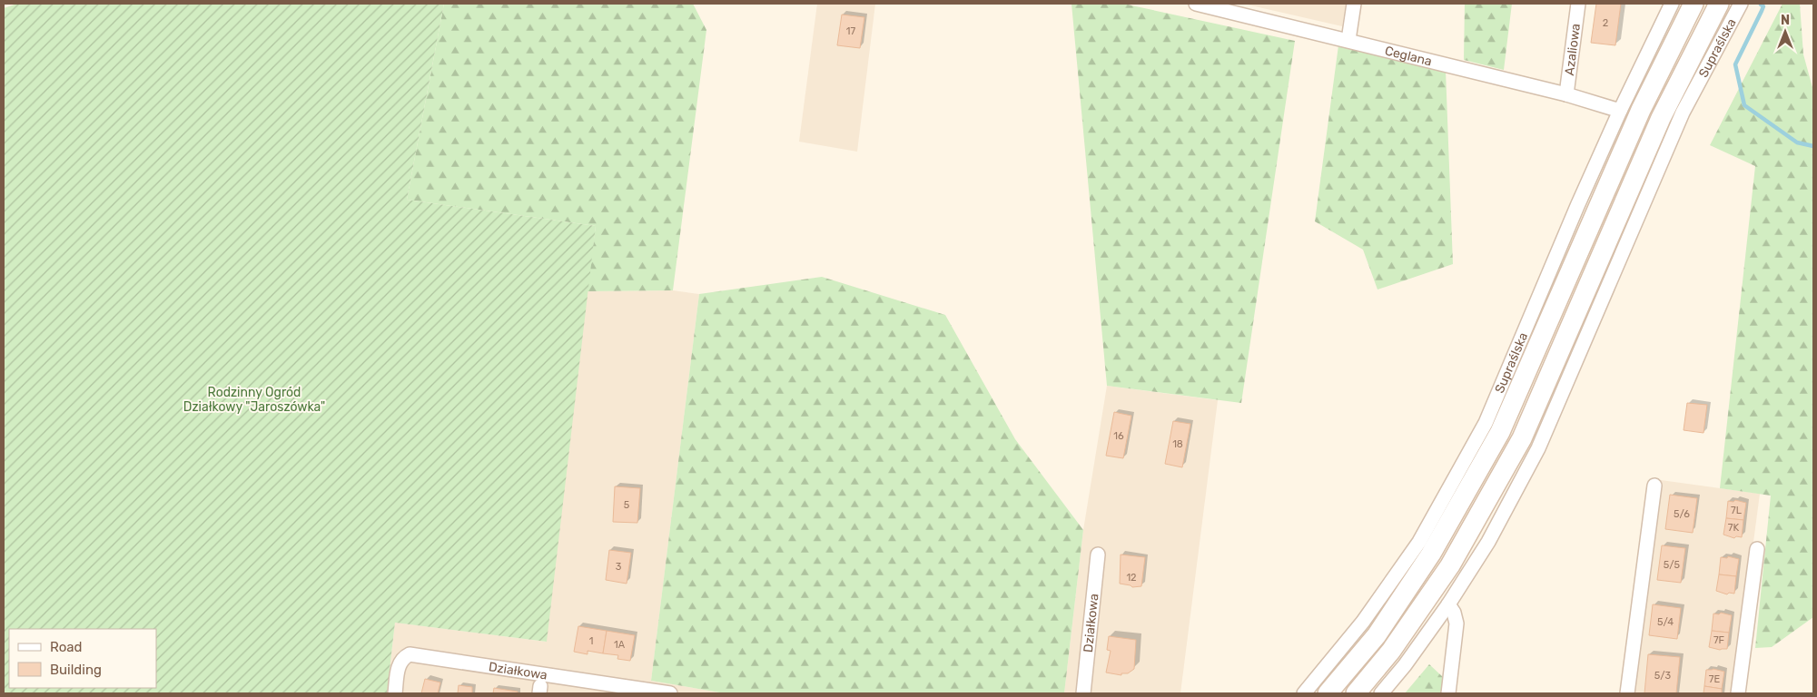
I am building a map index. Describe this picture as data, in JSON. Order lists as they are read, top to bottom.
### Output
{
  "streets": {
    "street": [
      "Supraślska",
      "Azaliowa",
      "Ceglana",
      "Działkowa"
    ]
  },
  "crossings": [
    ["Supraślska", "Ceglana"],
    ["Azaliowa", "Ceglana"]
  ],
  "parks": ["Rodzinny Ogród Działkowy \"Jaroszówka\""],
  "house_numbers": [
    "2",
    "17",
    "16",
    "18",
    "5",
    "7L",
    "5/6",
    "7K",
    "5/5",
    "3",
    "12",
    "5/4",
    "7F",
    "1",
    "1A",
    "5/3",
    "7E"
  ],
  "legend": ["Road", "Building"],
  "north": "top"
}
